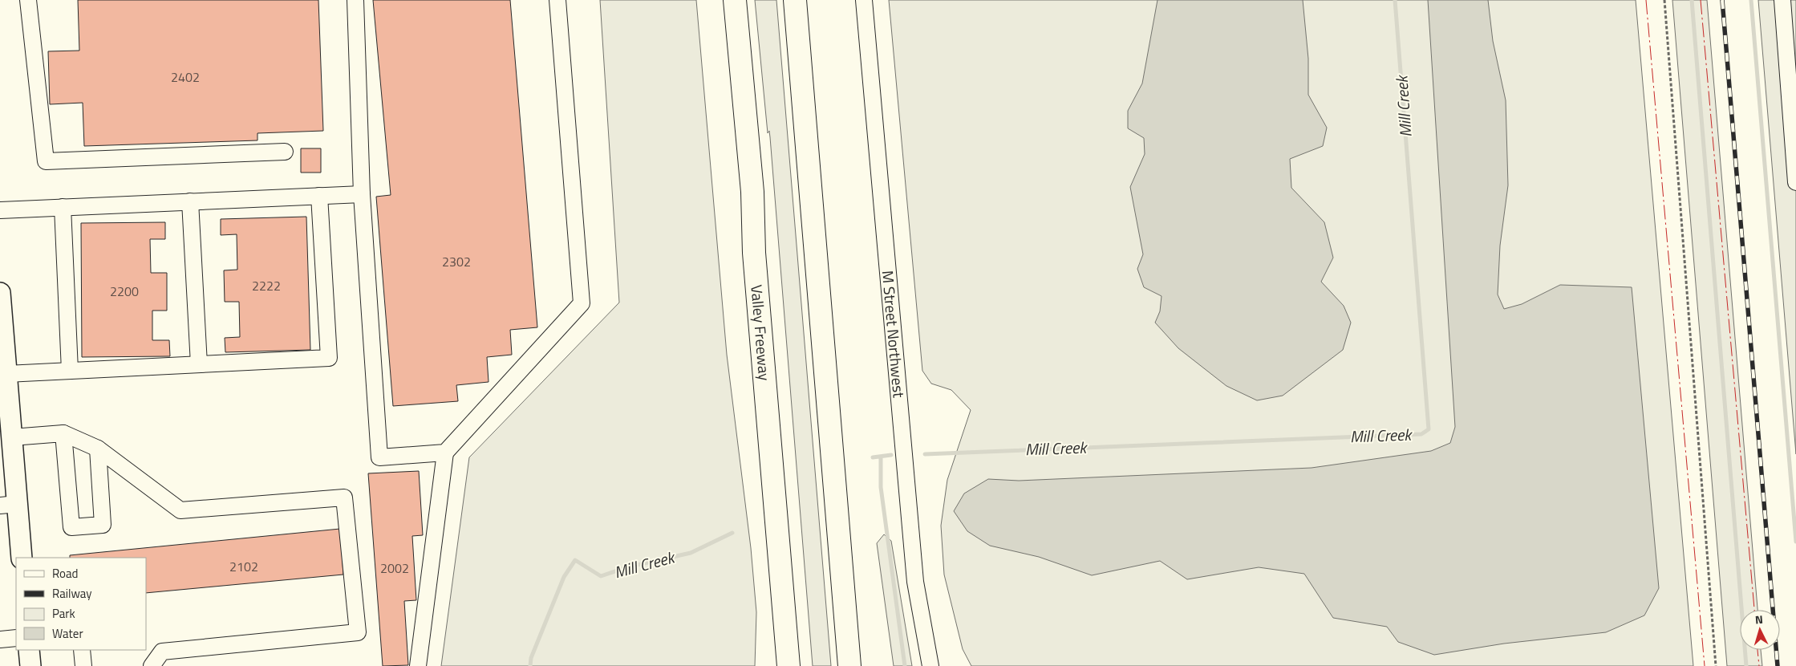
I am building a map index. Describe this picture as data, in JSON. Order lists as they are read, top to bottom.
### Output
{
  "streets": {
    "highway": ["Valley Freeway"],
    "street": ["M Street Northwest"]
  },
  "water": ["Mill Creek"],
  "house_numbers": [
    "2402",
    "2302",
    "2222",
    "2200",
    "2102",
    "2002"
  ],
  "legend": [
    "Road",
    "Railway",
    "Park",
    "Water"
  ],
  "north": "top"
}
